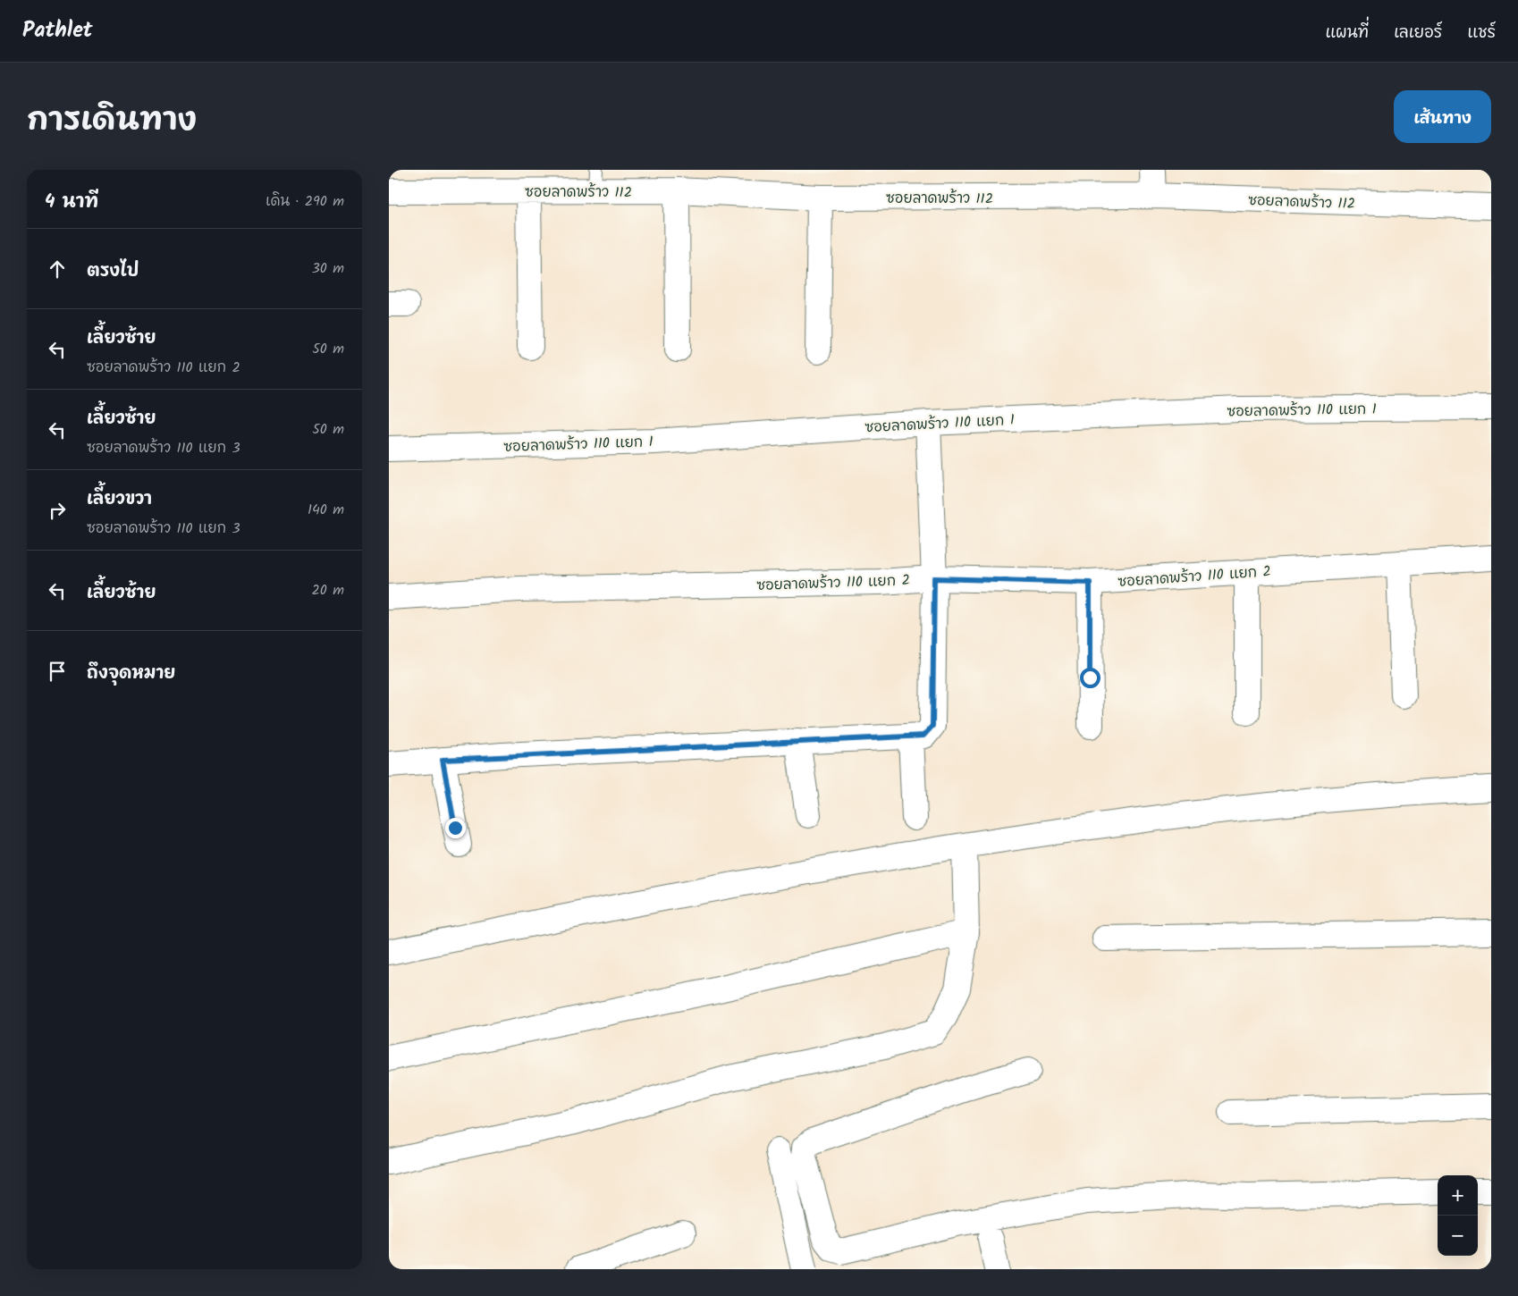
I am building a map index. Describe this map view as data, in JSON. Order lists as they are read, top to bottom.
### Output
{
  "streets": {
    "street": ["ซอยลาดพร้าว 112", "ซอยลาดพร้าว 110 แยก 1", "ซอยลาดพร้าว 110 แยก 2"]
  },
  "page": {
    "header": "Pathlet",
    "nav": ["แผนที่", "เลเยอร์", "แชร์"],
    "title": "การเดินทาง",
    "buttons": "เส้นทาง",
    "heading": ["4 นาที", "เดิน · 290 m"],
    "list": [
      ["ตรงไป", "30 m"],
      ["เลี้ยวซ้าย", "ซอยลาดพร้าว 110 แยก 2", "50 m"],
      ["เลี้ยวซ้าย", "ซอยลาดพร้าว 110 แยก 3", "50 m"],
      ["เลี้ยวขวา", "ซอยลาดพร้าว 110 แยก 3", "140 m"],
      ["เลี้ยวซ้าย", "20 m"],
      "ถึงจุดหมาย"
    ],
    "map_buttons": ["+", "−"]
  }
}
